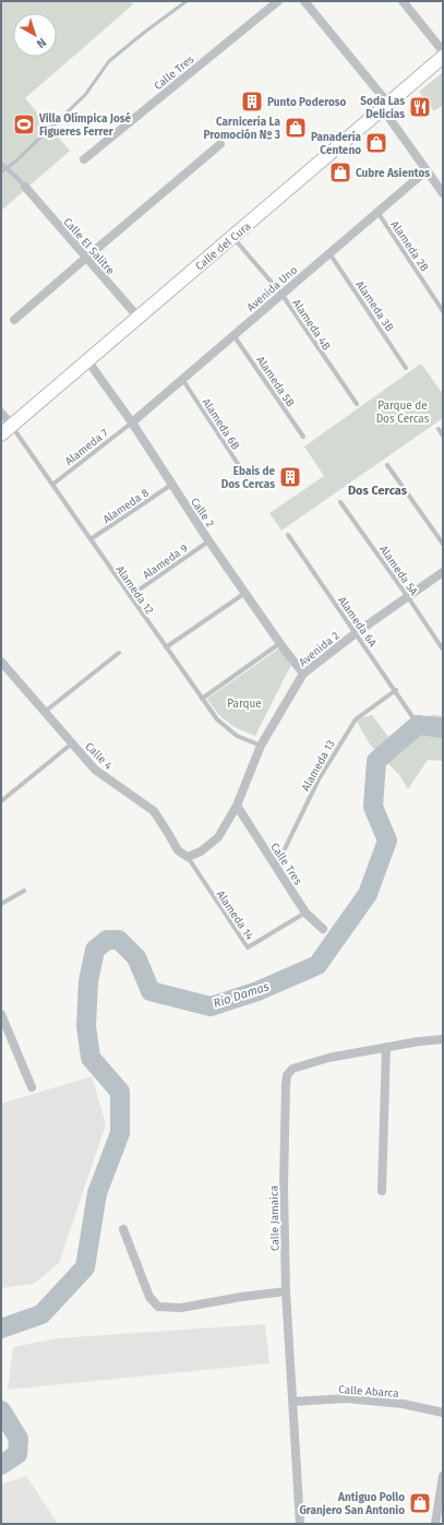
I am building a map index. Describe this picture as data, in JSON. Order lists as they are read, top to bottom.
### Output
{
  "streets": {
    "street": [
      "Calle Tres",
      "Calle El Salitre",
      "Calle del Cura",
      "Avenida Uno",
      "Calle 2",
      "Avenida 2",
      "Calle 4",
      "Calle Jamaica",
      "Calle Abarca"
    ],
    "lane": [
      "Alameda 2B",
      "Alameda 3B",
      "Alameda 4B",
      "Alameda 5B",
      "Alameda 6B",
      "Alameda 7",
      "Alameda 8",
      "Alameda 9",
      "Alameda 5A",
      "Alameda 12",
      "Alameda 6A",
      "Alameda 13",
      "Alameda 14"
    ]
  },
  "crossings": [
    ["Calle Tres", "Avenida 2"],
    ["Calle Tres", "Alameda 13"],
    ["Calle Tres", "Alameda 14"],
    ["Calle El Salitre", "Calle del Cura"],
    ["Calle del Cura", "Alameda 4B"],
    ["Calle del Cura", "Calle 2"],
    ["Calle del Cura", "Alameda 12"],
    ["Alameda 2B", "Avenida Uno"],
    ["Avenida Uno", "Alameda 3B"],
    ["Avenida Uno", "Alameda 4B"],
    ["Avenida Uno", "Alameda 5B"],
    ["Avenida Uno", "Alameda 6B"],
    ["Avenida Uno", "Alameda 7"],
    ["Avenida Uno", "Calle 2"],
    ["Alameda 7", "Calle 2"],
    ["Alameda 7", "Alameda 12"],
    ["Alameda 8", "Calle 2"],
    ["Alameda 8", "Alameda 12"],
    ["Calle 2", "Alameda 9"],
    ["Calle 2", "Avenida 2"],
    ["Alameda 9", "Alameda 12"],
    ["Alameda 5A", "Avenida 2"],
    ["Alameda 12", "Avenida 2"],
    ["Alameda 6A", "Avenida 2"],
    ["Alameda 6A", "Alameda 13"],
    ["Avenida 2", "Calle 4"],
    ["Avenida 2", "Alameda 14"],
    ["Calle 4", "Alameda 14"],
    ["Calle Jamaica", "Calle Abarca"]
  ],
  "districts": ["Dos Cercas"],
  "water": ["Río Damas"],
  "parks": ["Parque de Dos Cercas", "Parque"],
  "places": {
    "building": ["Punto Poderoso", "Ebais de Dos Cercas"],
    "restaurant": ["Soda Las Delicias"],
    "sports": ["Villa Olímpica José Figueres Ferrer"],
    "shop": [
      "Carnicería La Promoción Nº 3",
      "Panadería Centeno",
      "Cubre Asientos",
      "Antiguo Pollo Granjero San Antonio"
    ]
  },
  "north": "bottom right"
}
